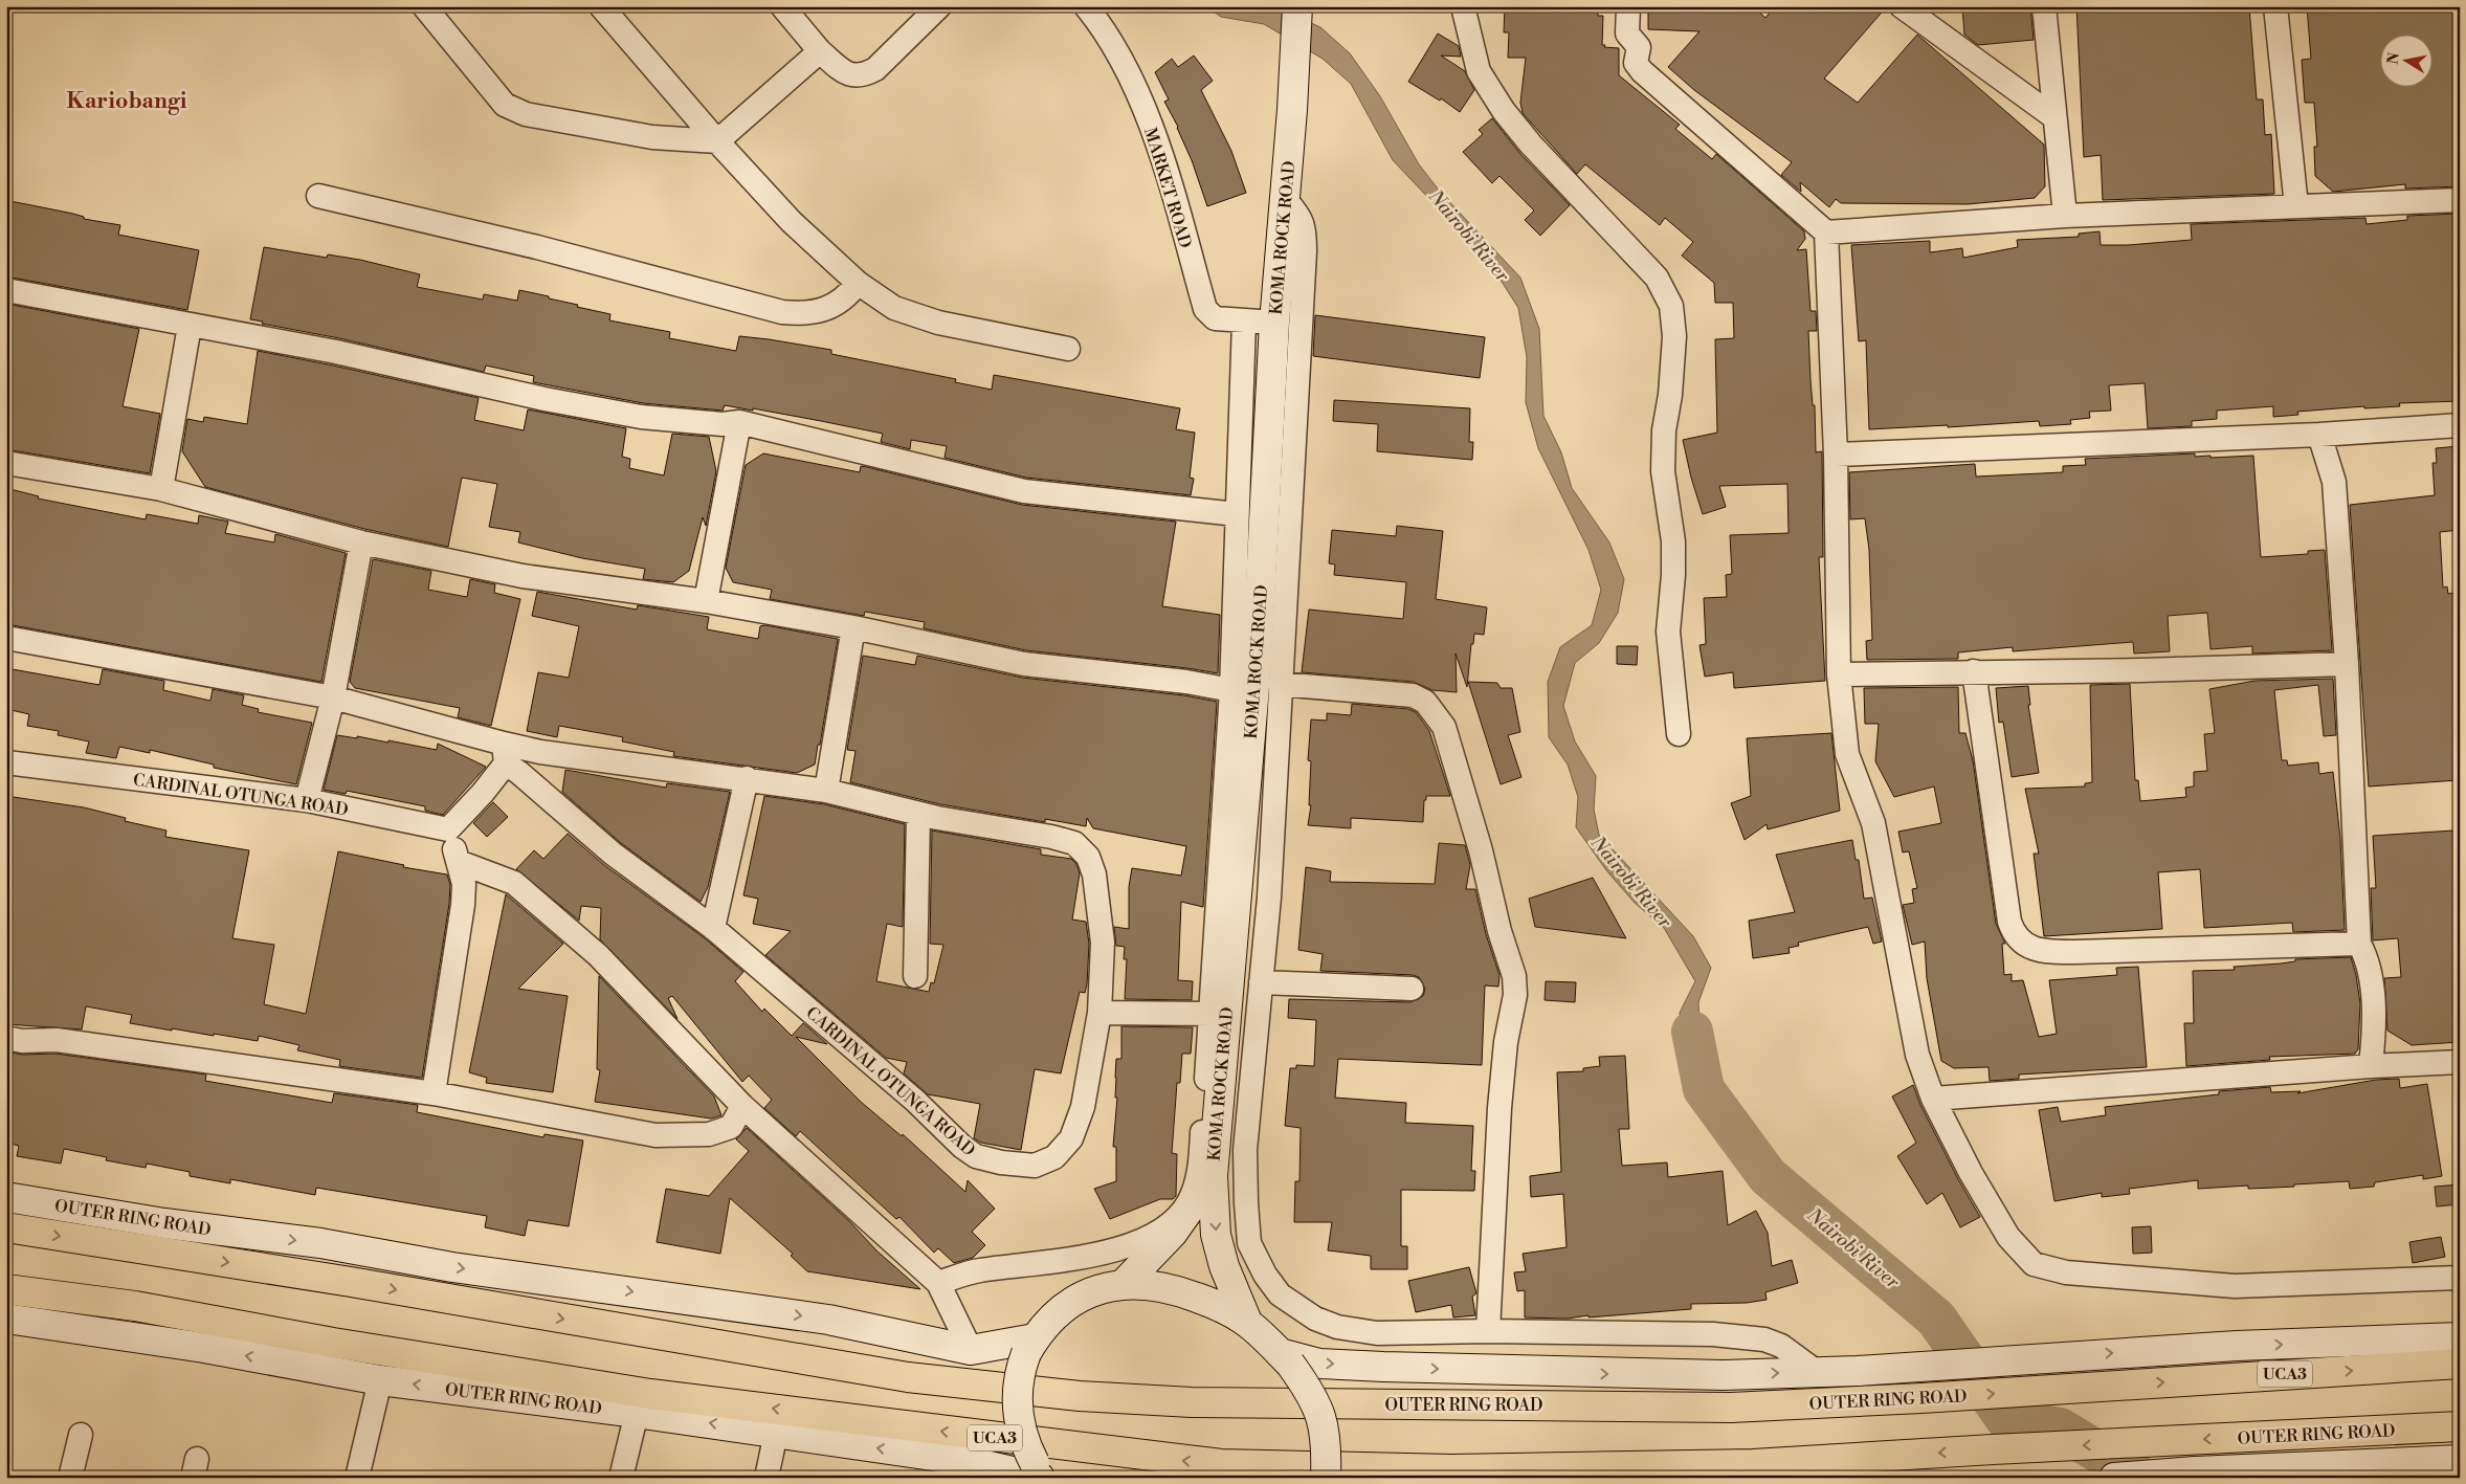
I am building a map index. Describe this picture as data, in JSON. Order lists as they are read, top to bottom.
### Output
{
  "streets": {
    "main road": ["KOMA ROCK ROAD", "OUTER RING ROAD", "UCA3"],
    "street": ["MARKET ROAD", "CARDINAL OTUNGA ROAD"]
  },
  "crossings": [
    ["MARKET ROAD", "KOMA ROCK ROAD"],
    ["KOMA ROCK ROAD", "OUTER RING ROAD"],
    ["OUTER RING ROAD", "UCA3"]
  ],
  "districts": ["Kariobangi"],
  "water": ["Nairobi River"],
  "north": "left"
}
